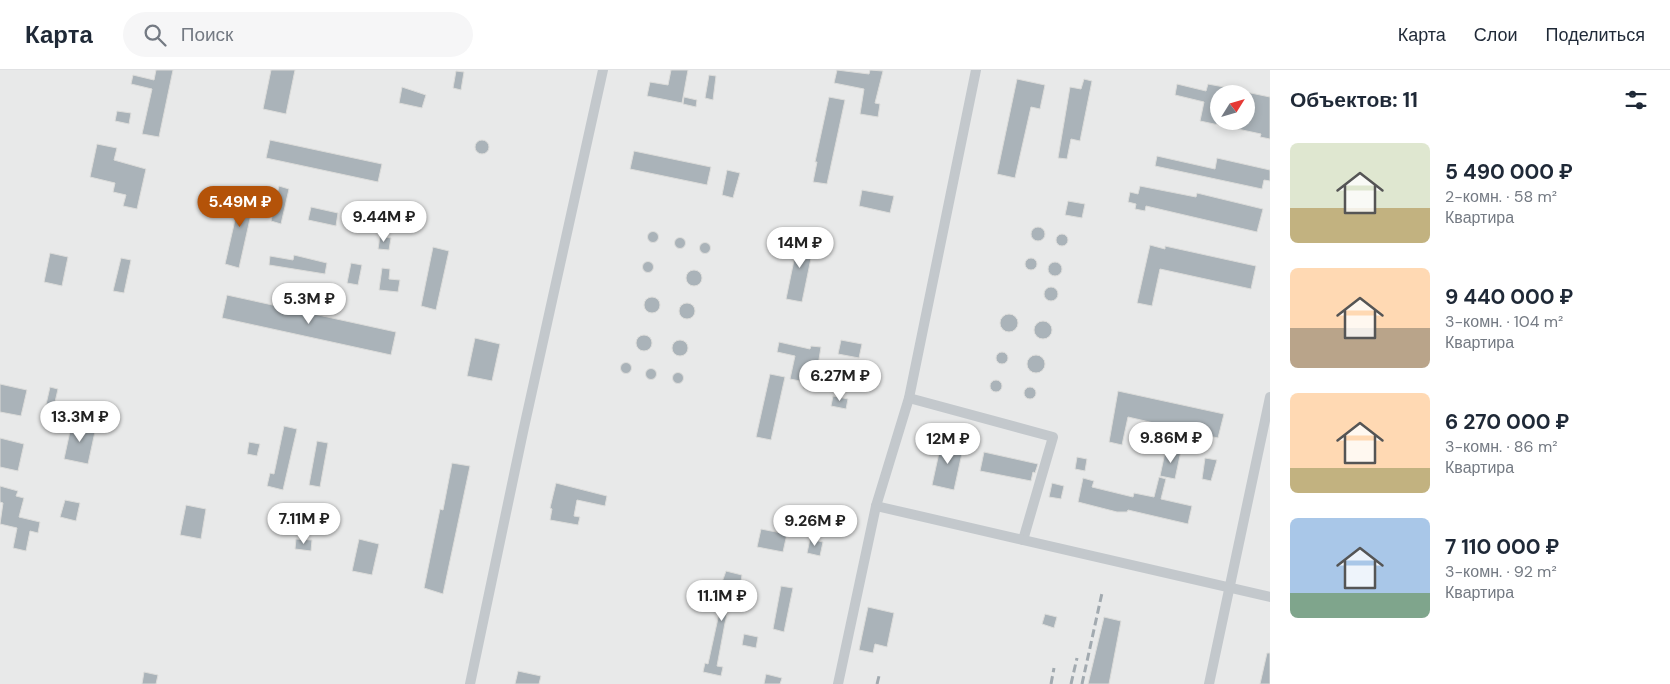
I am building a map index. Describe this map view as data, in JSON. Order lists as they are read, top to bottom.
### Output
{
  "north": "top right",
  "page": {
    "header": "Карта",
    "search": "Поиск",
    "nav": ["Карта", "Слои", "Поделиться"],
    "heading": "Объектов: 11",
    "list": [
      {
        "name": "5 490 000 ₽",
        "note": "2-комн. · 58 m² · Квартира"
      },
      {
        "name": "9 440 000 ₽",
        "note": "3-комн. · 104 m² · Квартира"
      },
      {
        "name": "6 270 000 ₽",
        "note": "3-комн. · 86 m² · Квартира"
      },
      {
        "name": "7 110 000 ₽",
        "note": "3-комн. · 92 m² · Квартира"
      }
    ],
    "price": [
      "5.49M ₽",
      "9.44M ₽",
      "14M ₽",
      "5.3M ₽",
      "6.27M ₽",
      "13.3M ₽",
      "9.86M ₽",
      "12M ₽",
      "7.11M ₽",
      "9.26M ₽",
      "11.1M ₽"
    ]
  }
}
